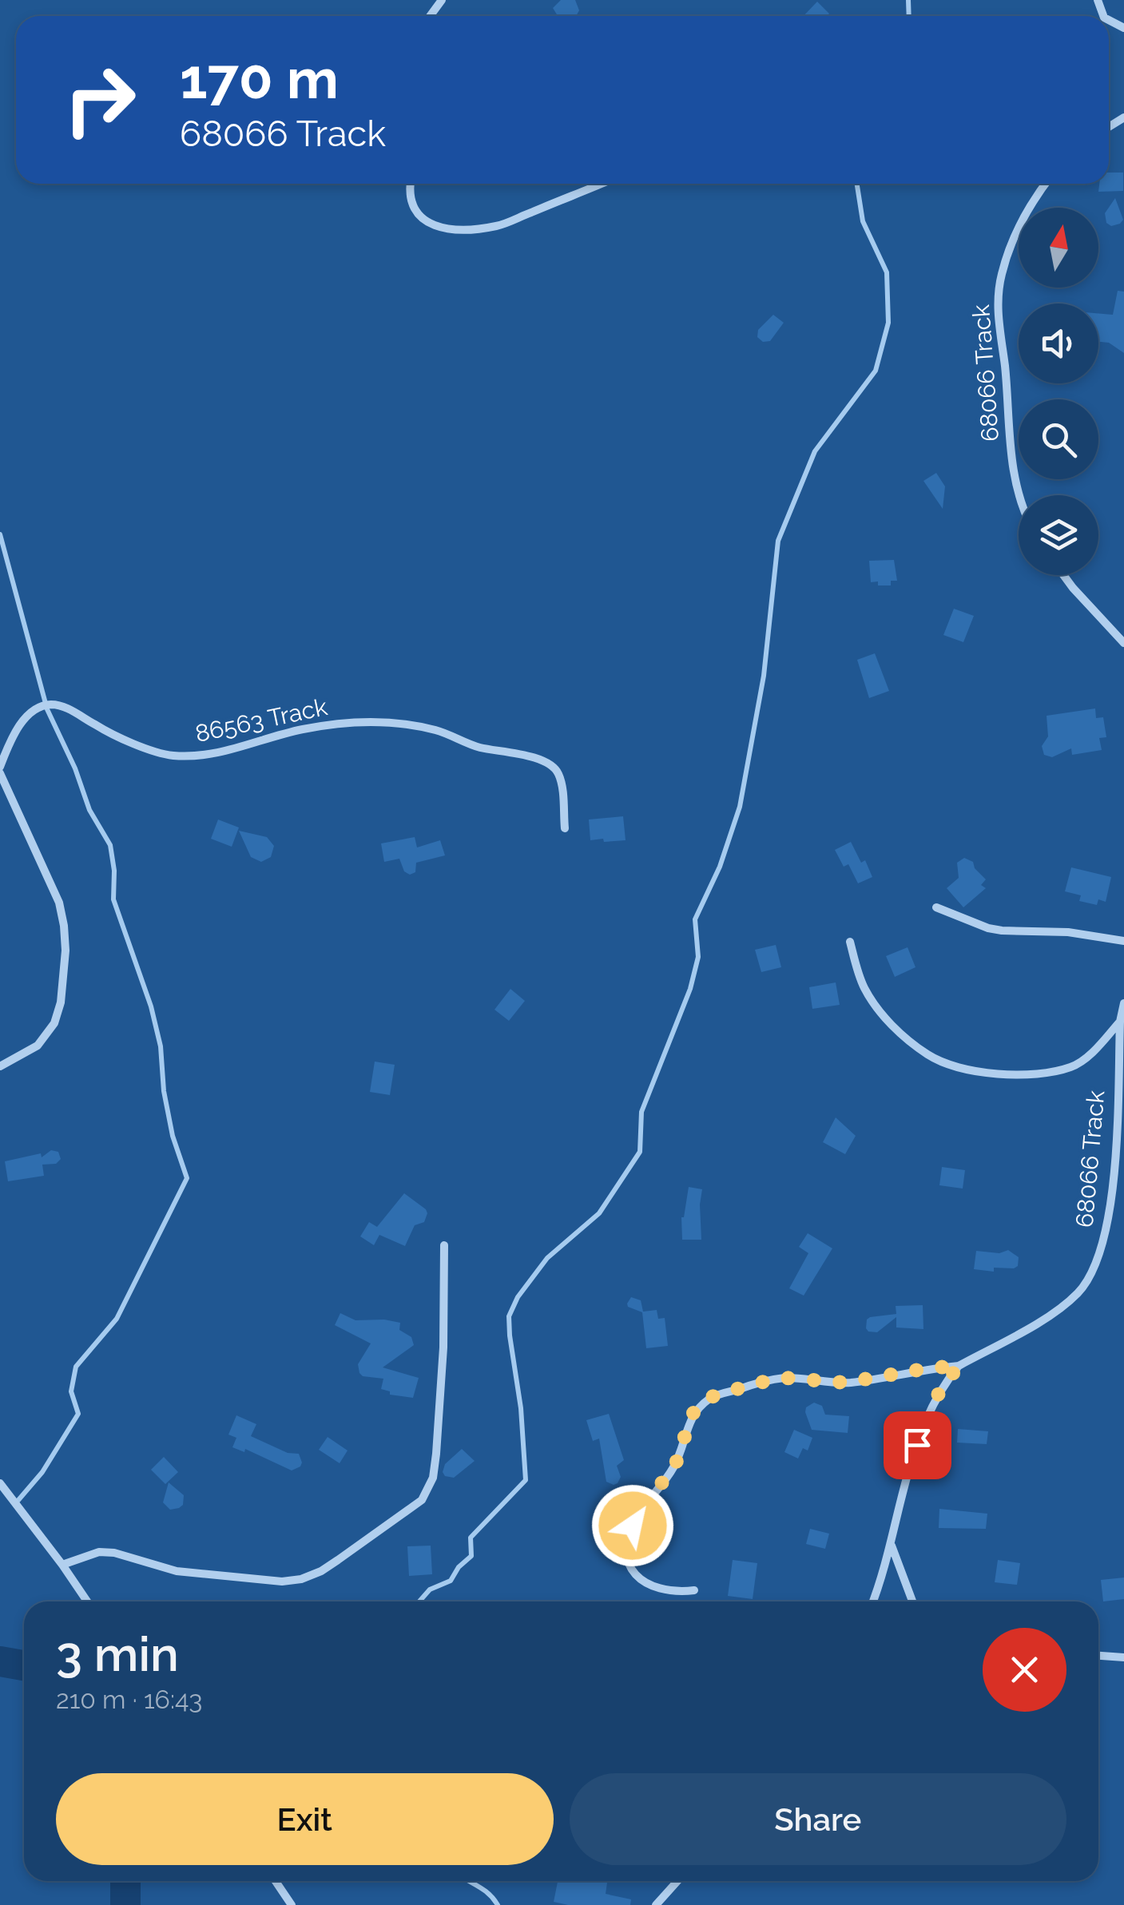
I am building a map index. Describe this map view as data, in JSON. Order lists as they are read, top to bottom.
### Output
{
  "streets": {
    "street": ["68066 Track", "86563 Track"]
  },
  "north": "top",
  "page": {
    "turn": ["170 m", "68066 Track"],
    "heading": ["3 min", "210 m · 16:43"],
    "buttons": ["Exit", "Share"]
  }
}
